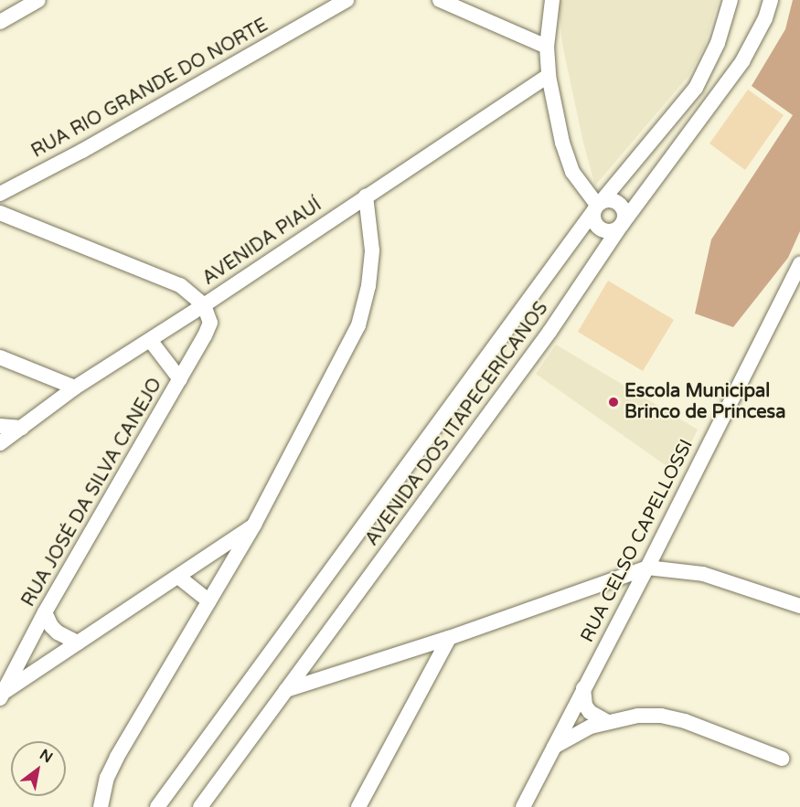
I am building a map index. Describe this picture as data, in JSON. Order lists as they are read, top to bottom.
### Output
{
  "streets": {
    "street": [
      "RUA RIO GRANDE DO NORTE",
      "AVENIDA PIAUÍ",
      "AVENIDA DOS ITAPECERICANOS",
      "RUA JOSÉ DA SILVA CANEJO",
      "RUA CELSO CAPELLOSSI"
    ]
  },
  "crossings": [
    ["AVENIDA PIAUÍ", "RUA JOSÉ DA SILVA CANEJO"]
  ],
  "places": ["Escola Municipal Brinco de Princesa"],
  "north": "top right"
}
